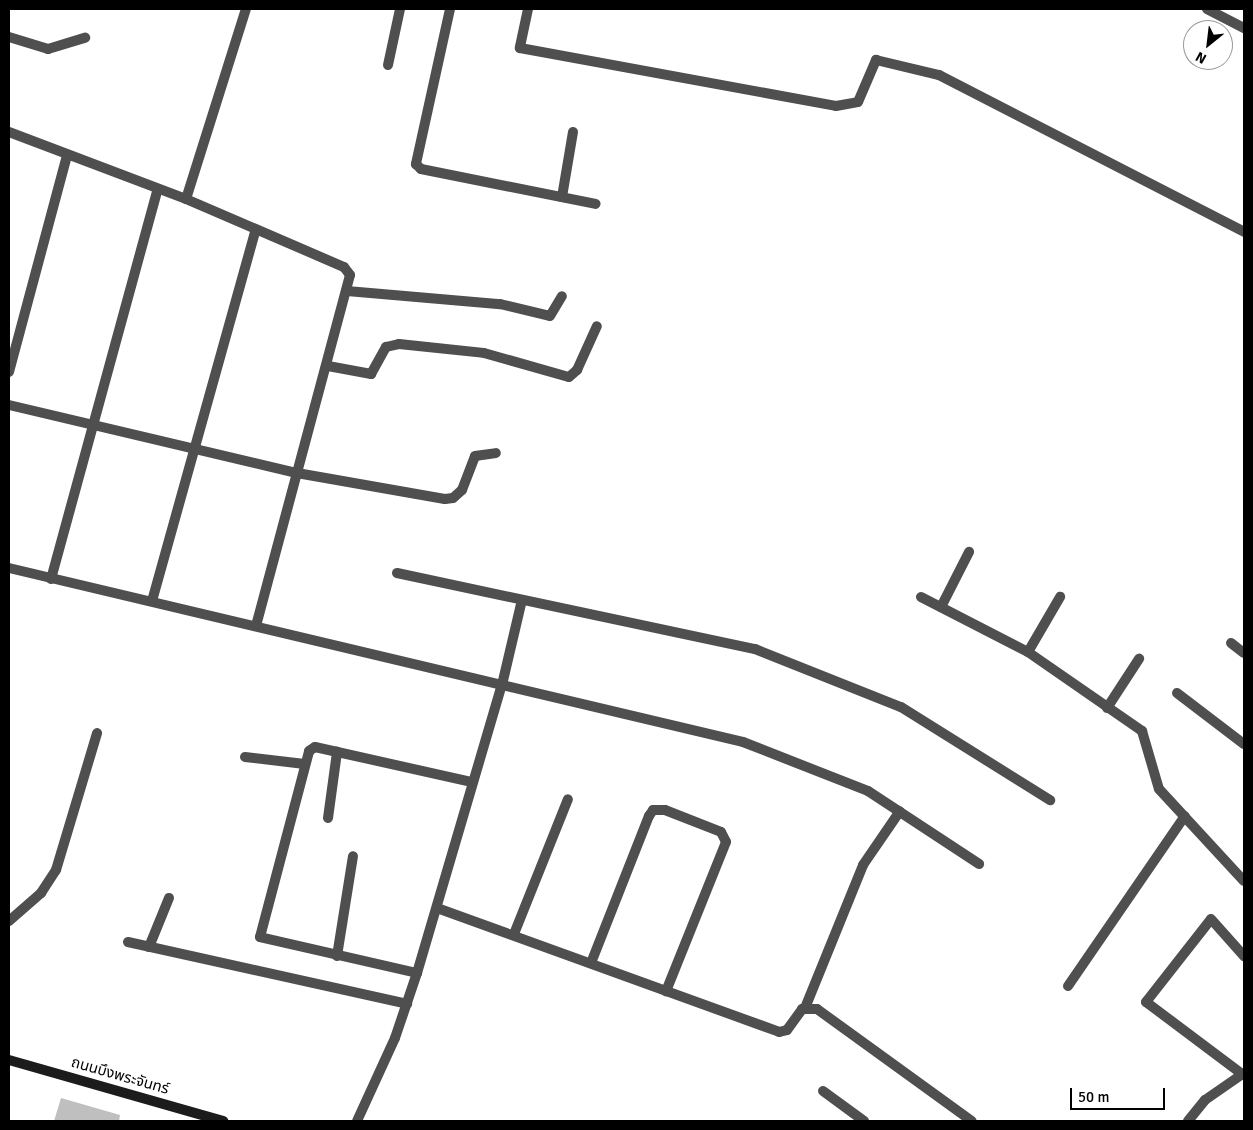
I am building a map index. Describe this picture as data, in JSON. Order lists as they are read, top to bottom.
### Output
{
  "streets": {
    "street": ["ถนนบึงพระจันทร์"]
  },
  "scale_bar": "50 m",
  "north": "bottom left"
}
